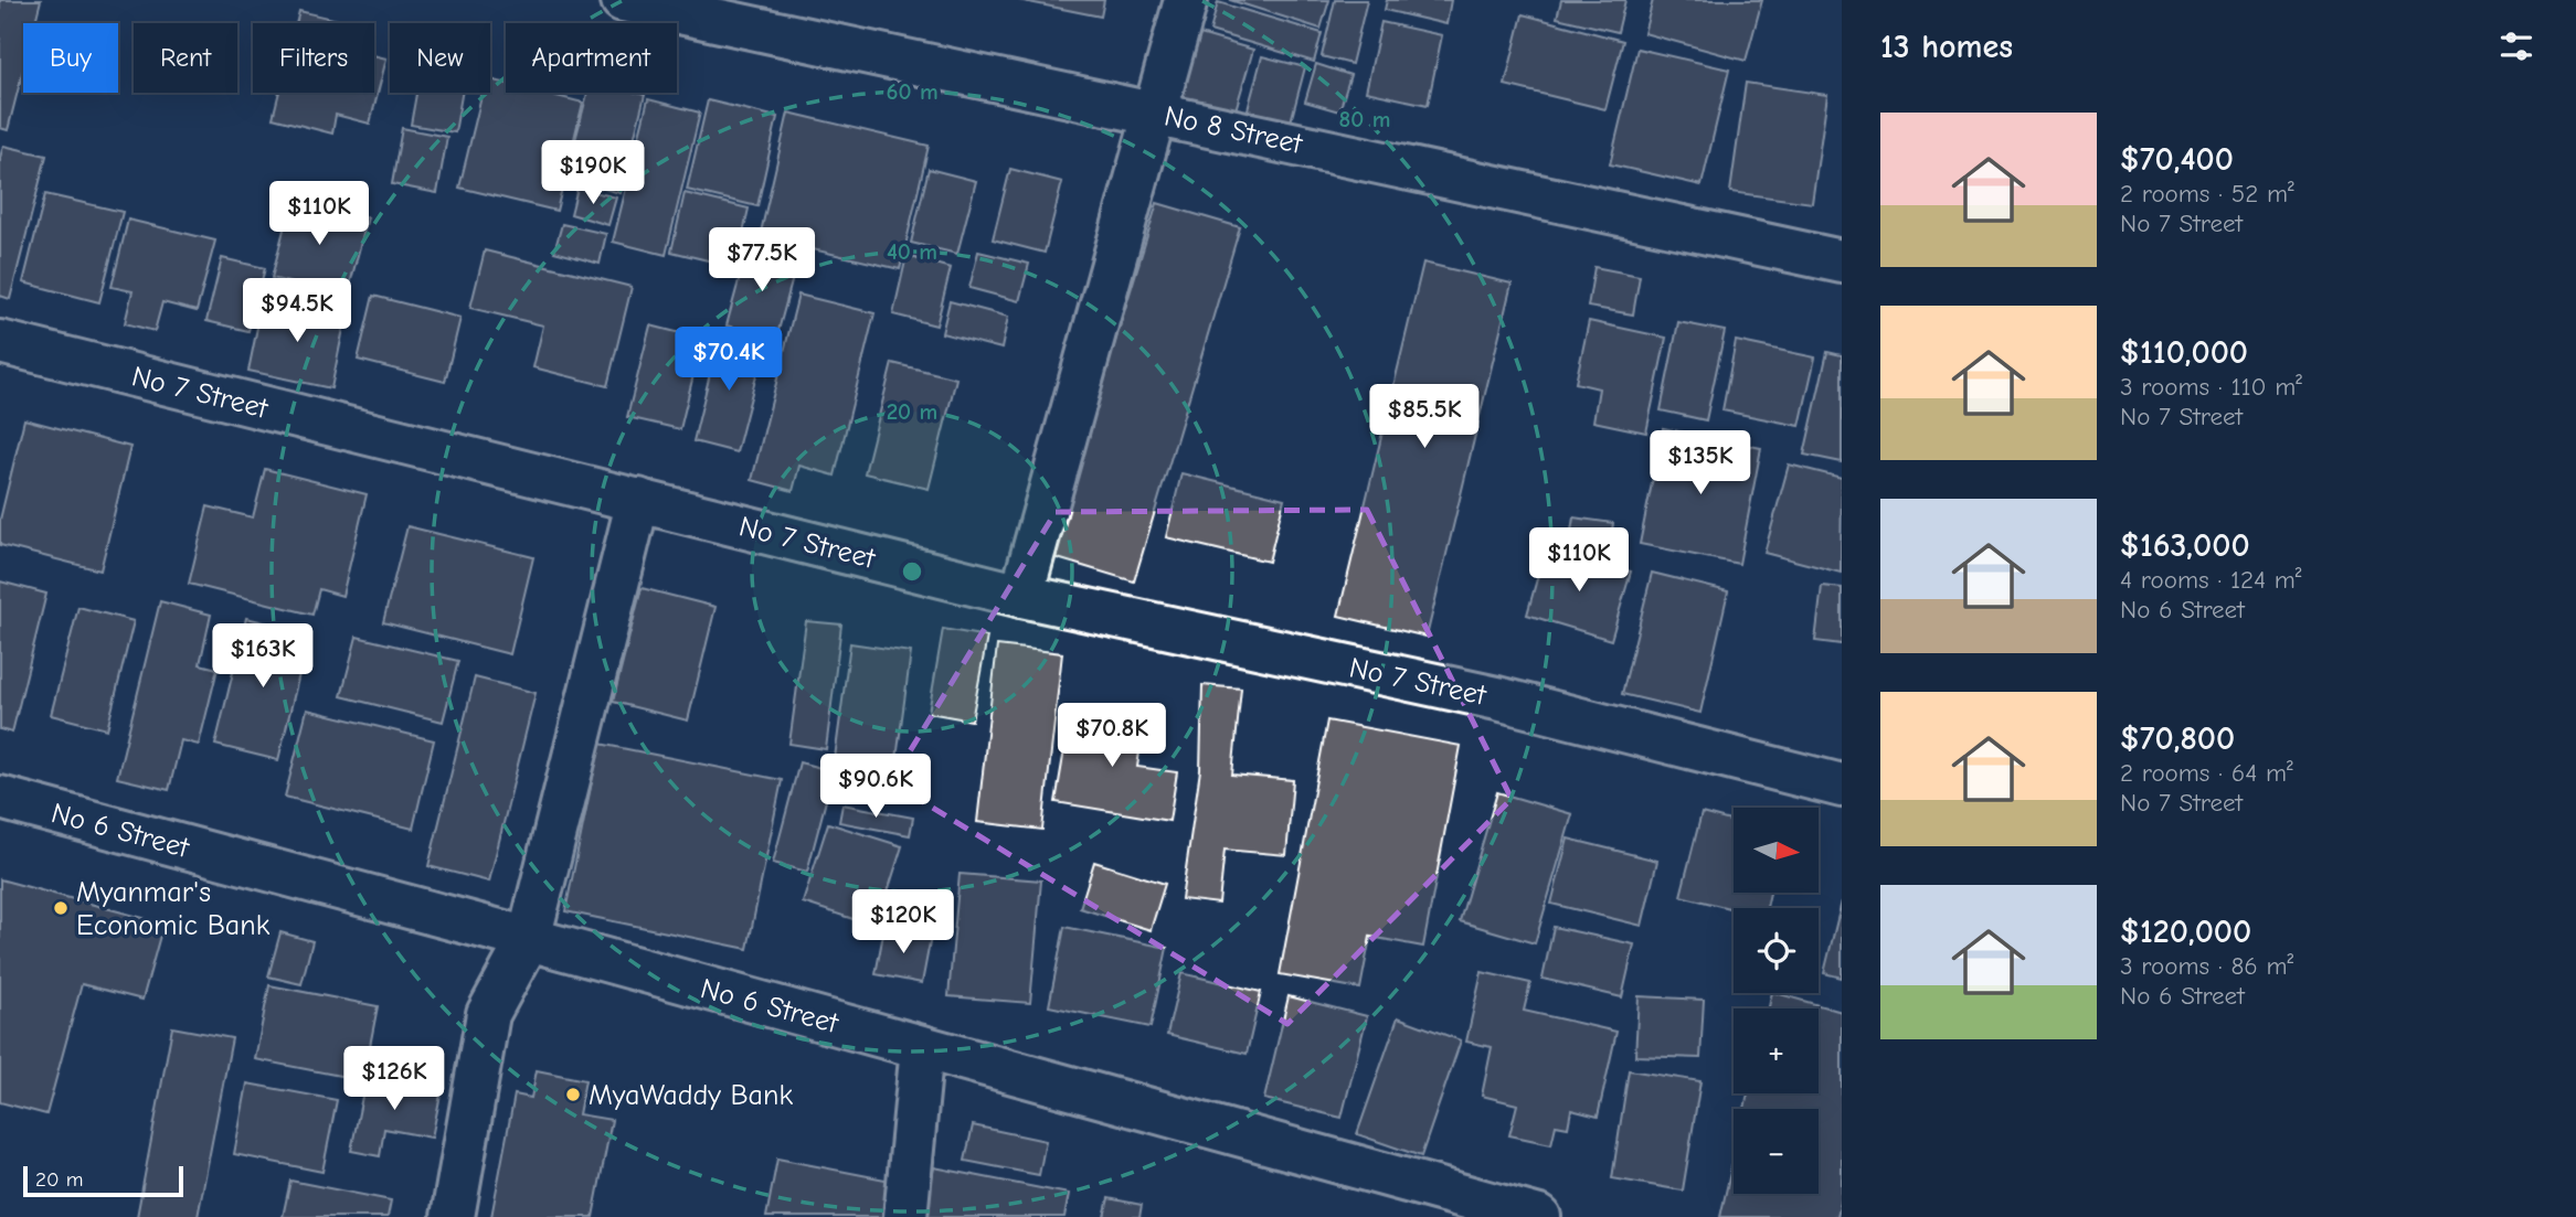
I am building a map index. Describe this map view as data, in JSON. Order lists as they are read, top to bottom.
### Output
{
  "streets": {
    "street": ["No 8 Street", "No 7 Street", "No 6 Street"]
  },
  "places": ["Myanmar's Economic Bank", "MyaWaddy Bank"],
  "scale_bar": "20 m",
  "north": "right",
  "page": {
    "heading": "13 homes",
    "chip": [
      "Buy",
      "Rent",
      "Filters",
      "New",
      "Apartment"
    ],
    "list": [
      {
        "name": "$70,400",
        "note": "2 rooms · 52 m² · No 7 Street"
      },
      {
        "name": "$110,000",
        "note": "3 rooms · 110 m² · No 7 Street"
      },
      {
        "name": "$163,000",
        "note": "4 rooms · 124 m² · No 6 Street"
      },
      {
        "name": "$70,800",
        "note": "2 rooms · 64 m² · No 7 Street"
      },
      {
        "name": "$120,000",
        "note": "3 rooms · 86 m² · No 6 Street"
      }
    ],
    "price": [
      "$190K",
      "$110K",
      "$77.5K",
      "$94.5K",
      "$70.4K",
      "$85.5K",
      "$135K",
      "$110K",
      "$163K",
      "$70.8K",
      "$90.6K",
      "$120K",
      "$126K"
    ],
    "map_buttons": ["+", "−"],
    "scale": "20 m"
  },
  "rings": [
    "60 m",
    "80 m",
    "40 m",
    "20 m"
  ]
}
